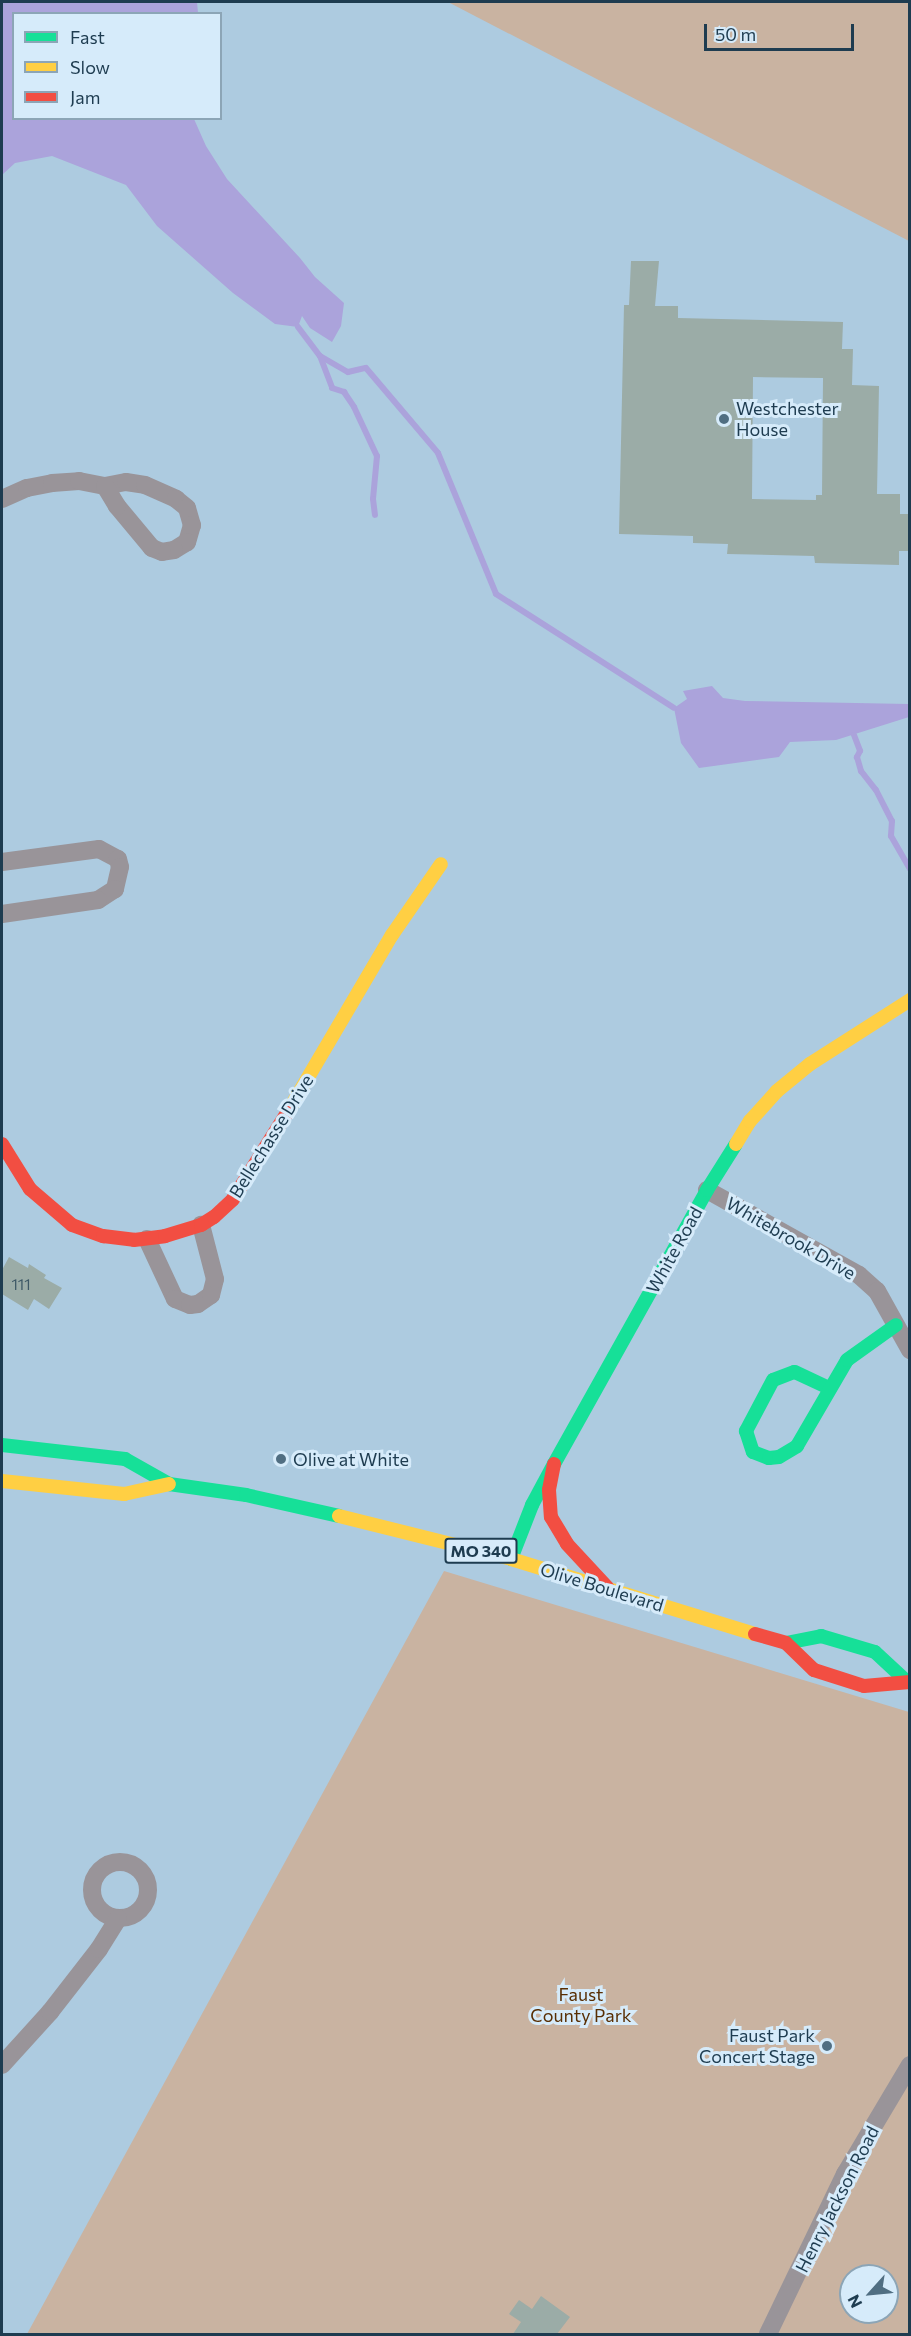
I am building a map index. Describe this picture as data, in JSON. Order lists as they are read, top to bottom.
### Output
{
  "streets": {
    "street": [
      "Bellechasse Drive",
      "Whitebrook Drive",
      "White Road",
      "MO 340",
      "Olive Boulevard",
      "Henry Jackson Road"
    ]
  },
  "crossings": [
    ["Whitebrook Drive", "White Road"],
    ["White Road", "Olive Boulevard"]
  ],
  "parks": ["Faust County Park"],
  "places": ["Westchester House", "Olive at White", "Faust Park Concert Stage"],
  "house_numbers": ["111"],
  "legend": ["Fast", "Slow", "Jam"],
  "scale_bar": "50 m",
  "north": "bottom left"
}
